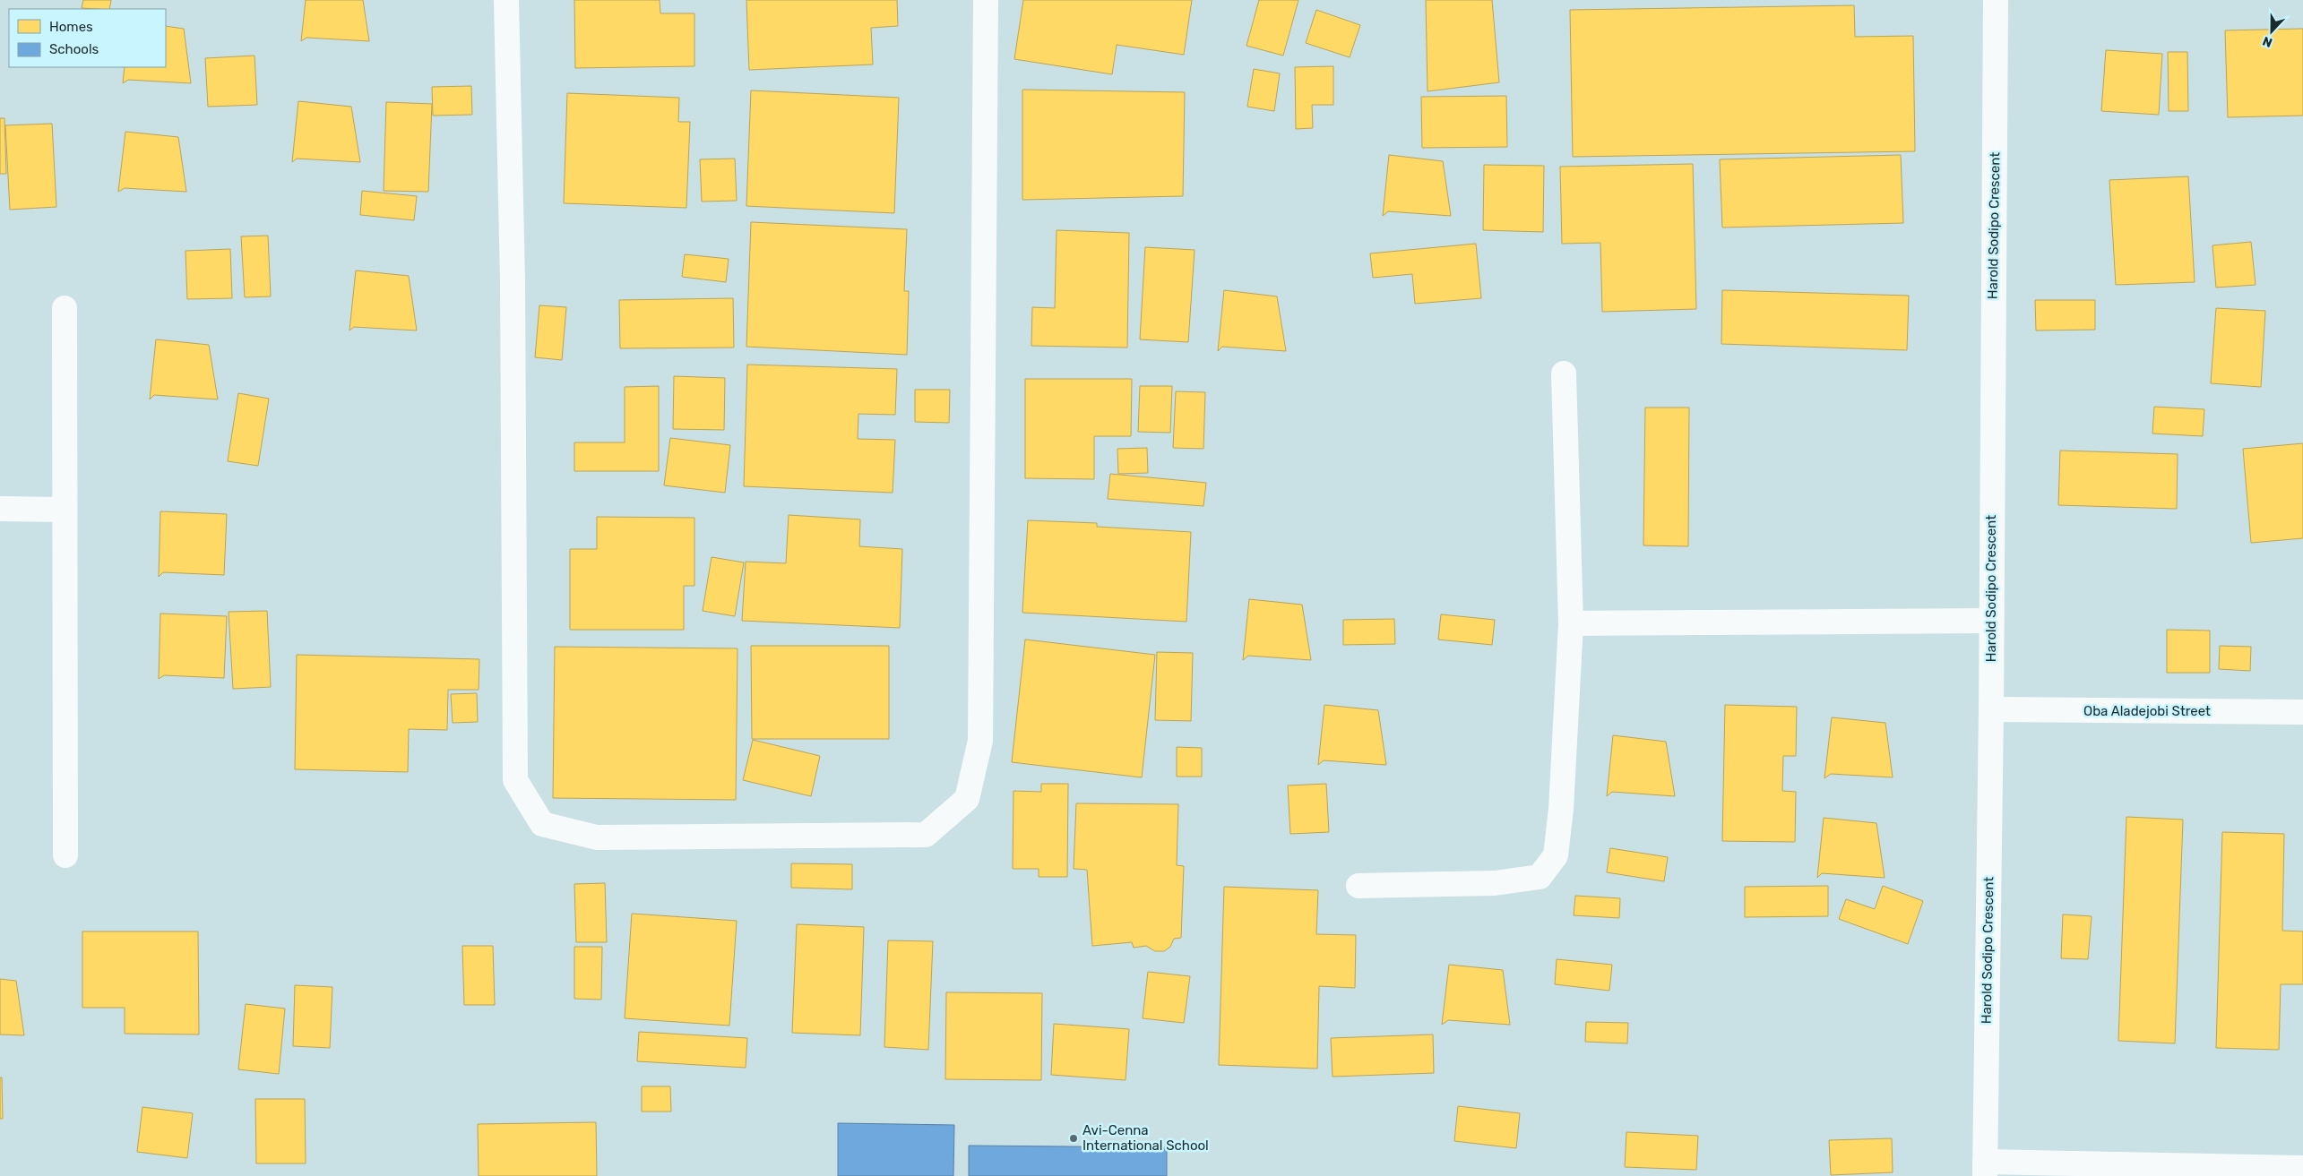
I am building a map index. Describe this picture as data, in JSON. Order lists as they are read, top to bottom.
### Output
{
  "streets": {
    "street": ["Harold Sodipo Crescent", "Oba Aladejobi Street"]
  },
  "crossings": [
    ["Harold Sodipo Crescent", "Oba Aladejobi Street"]
  ],
  "places": ["Avi-Cenna International School"],
  "legend": ["Homes", "Schools"],
  "north": "bottom"
}
